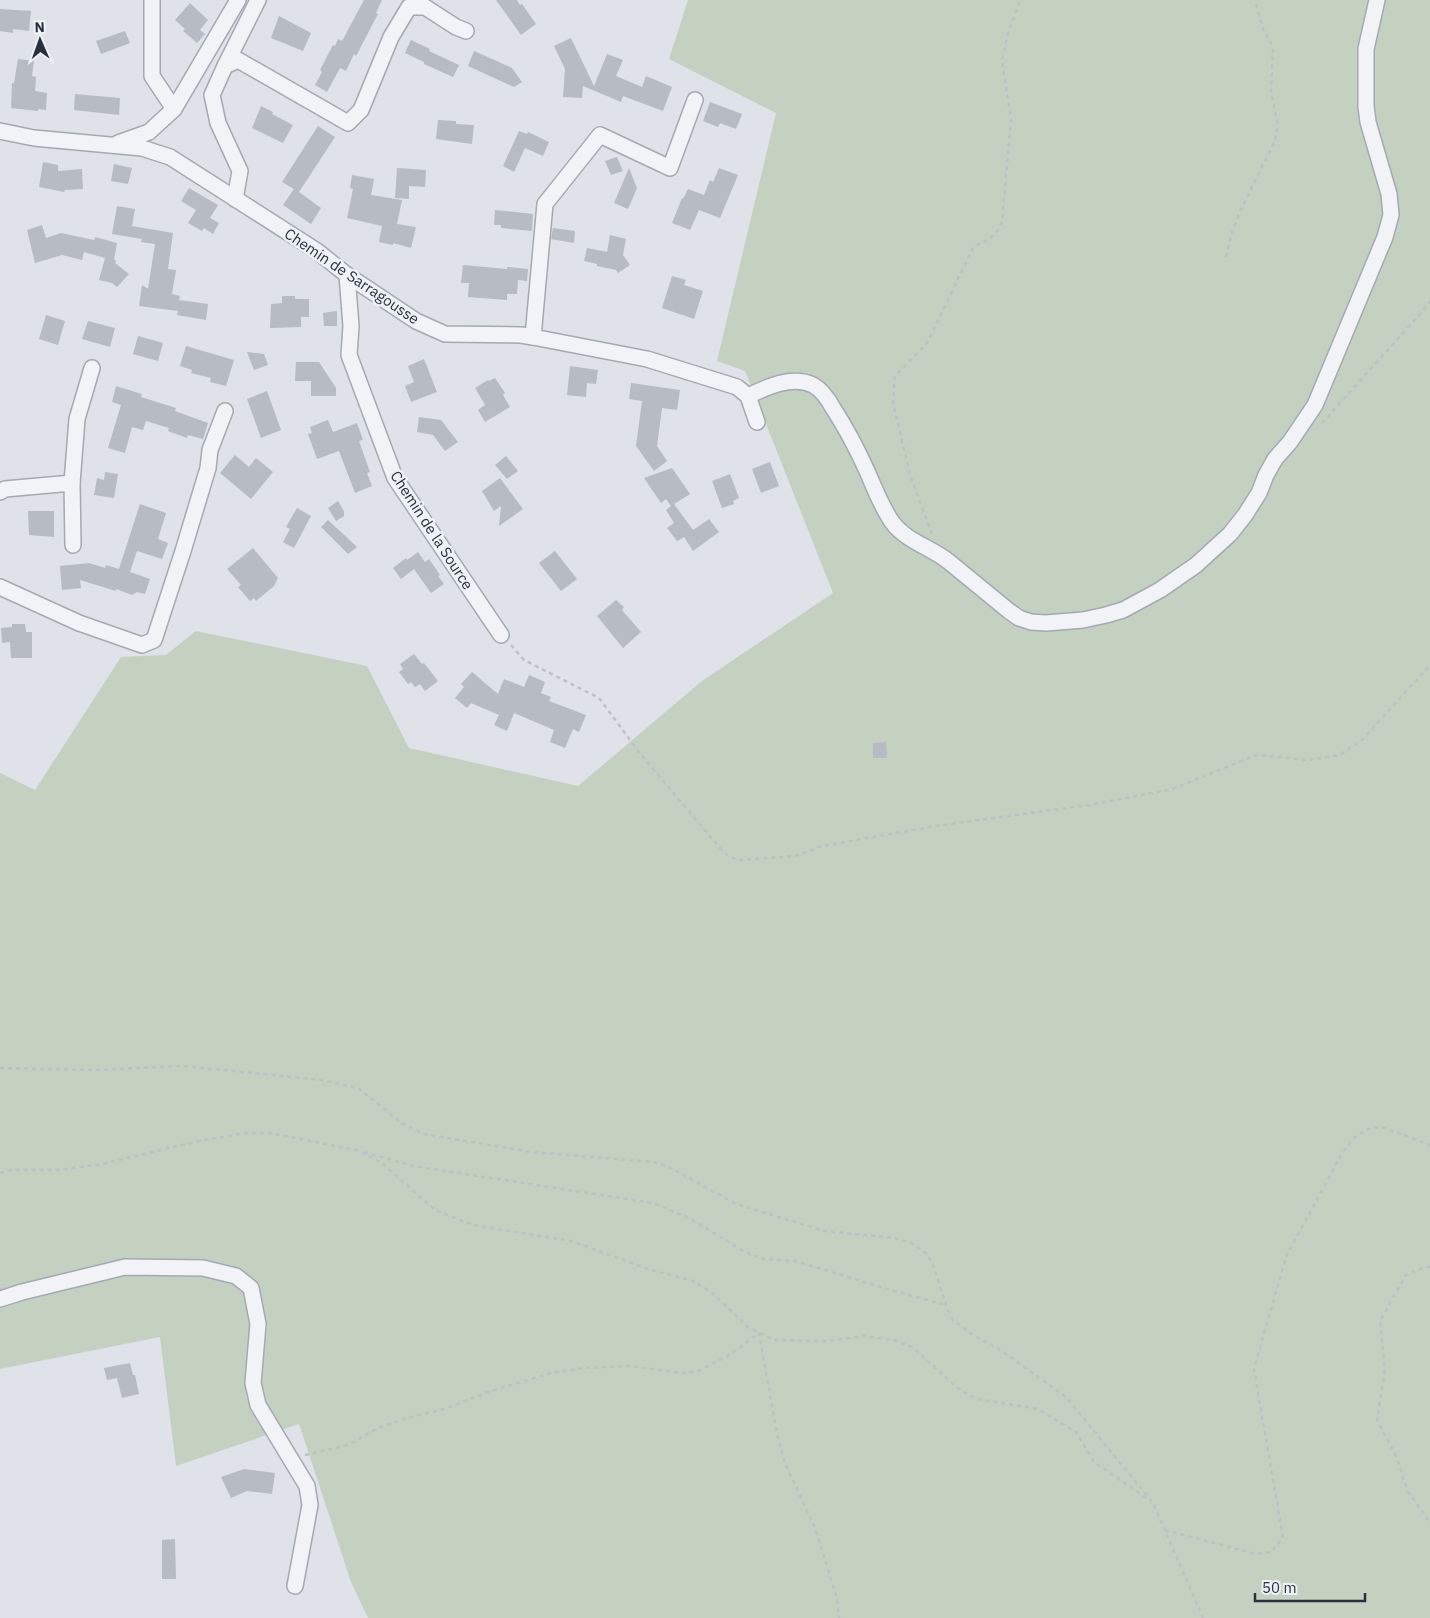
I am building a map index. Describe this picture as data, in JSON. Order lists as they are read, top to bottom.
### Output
{
  "streets": {
    "street": ["Chemin de Sarragousse", "Chemin de la Source"]
  },
  "crossings": [
    ["Chemin de Sarragousse", "Chemin de la Source"]
  ],
  "scale_bar": "50 m",
  "north": "top"
}
